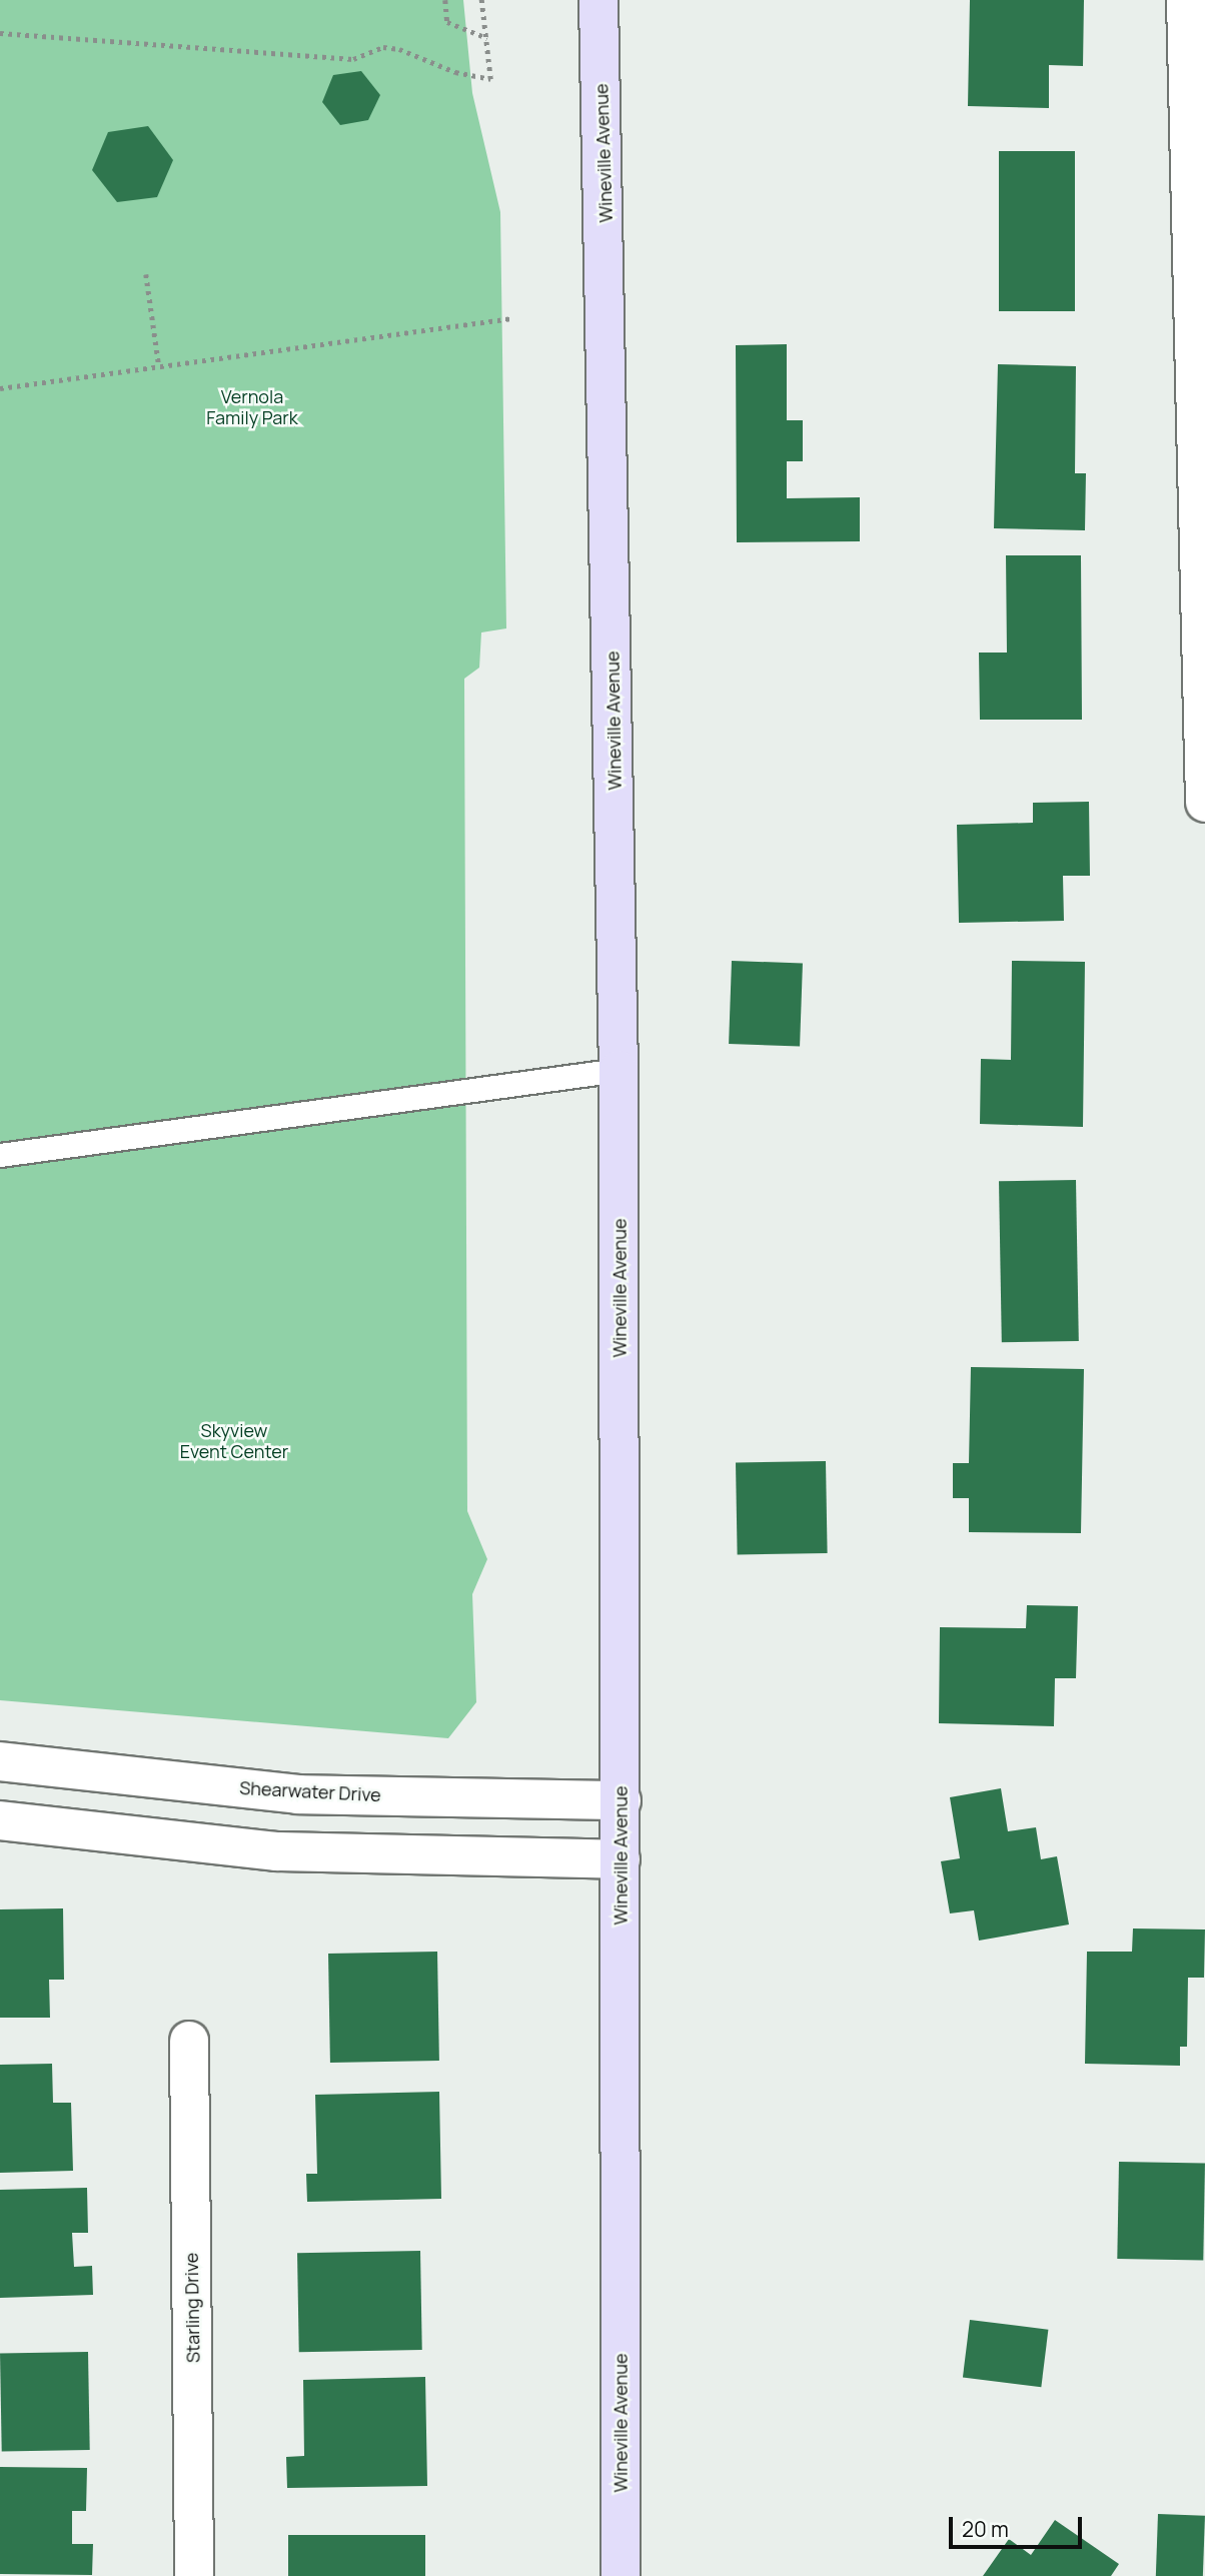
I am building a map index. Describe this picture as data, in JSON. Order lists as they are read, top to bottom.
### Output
{
  "streets": {
    "main road": ["Wineville Avenue"],
    "street": ["Shearwater Drive", "Starling Drive"]
  },
  "crossings": [
    ["Wineville Avenue", "Shearwater Drive"]
  ],
  "parks": ["Vernola Family Park", "Skyview Event Center"],
  "scale_bar": "20 m"
}
